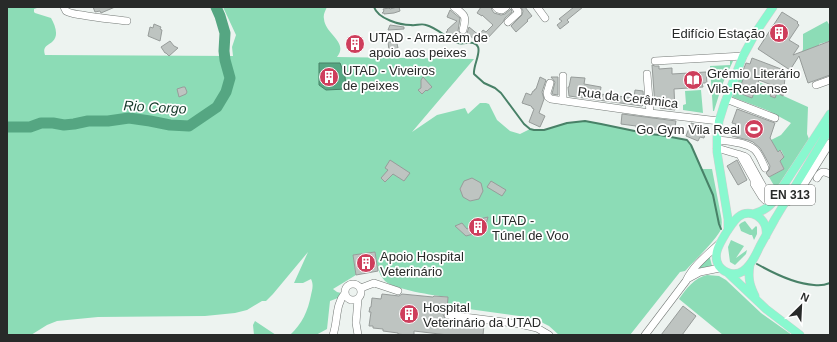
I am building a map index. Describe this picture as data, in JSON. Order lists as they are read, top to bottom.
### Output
{
  "streets": {
    "main road": ["EN 313"],
    "street": ["Rua da Cerâmica"]
  },
  "water": ["Rio Corgo"],
  "places": {
    "building": [
      "Edifício Estação",
      "UTAD - Armazém de apoio aos peixes",
      "UTAD - Viveiros de peixes",
      "UTAD - Túnel de Voo",
      "Apoio Hospital Veterinário",
      "Hospital Veterinário da UTAD"
    ],
    "library": ["Grémio Literário Vila-Realense"],
    "sports": ["Go Gym Vila Real"]
  },
  "north": "top right"
}
